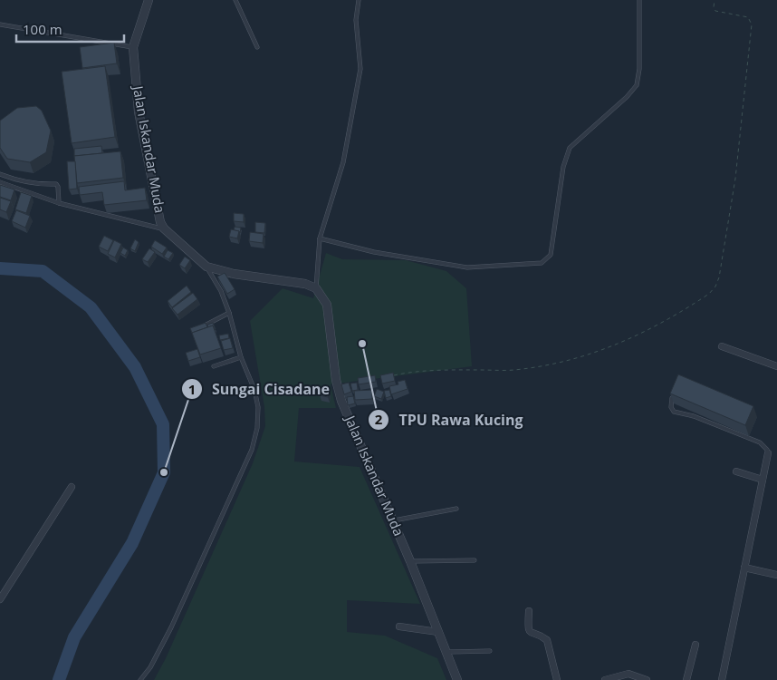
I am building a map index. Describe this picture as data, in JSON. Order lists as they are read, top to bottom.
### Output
{
  "streets": {
    "street": ["Jalan Iskandar Muda"]
  },
  "places": ["TPU Rawa Kucing", "Sungai Cisadane"],
  "scale_bar": "100 m"
}
